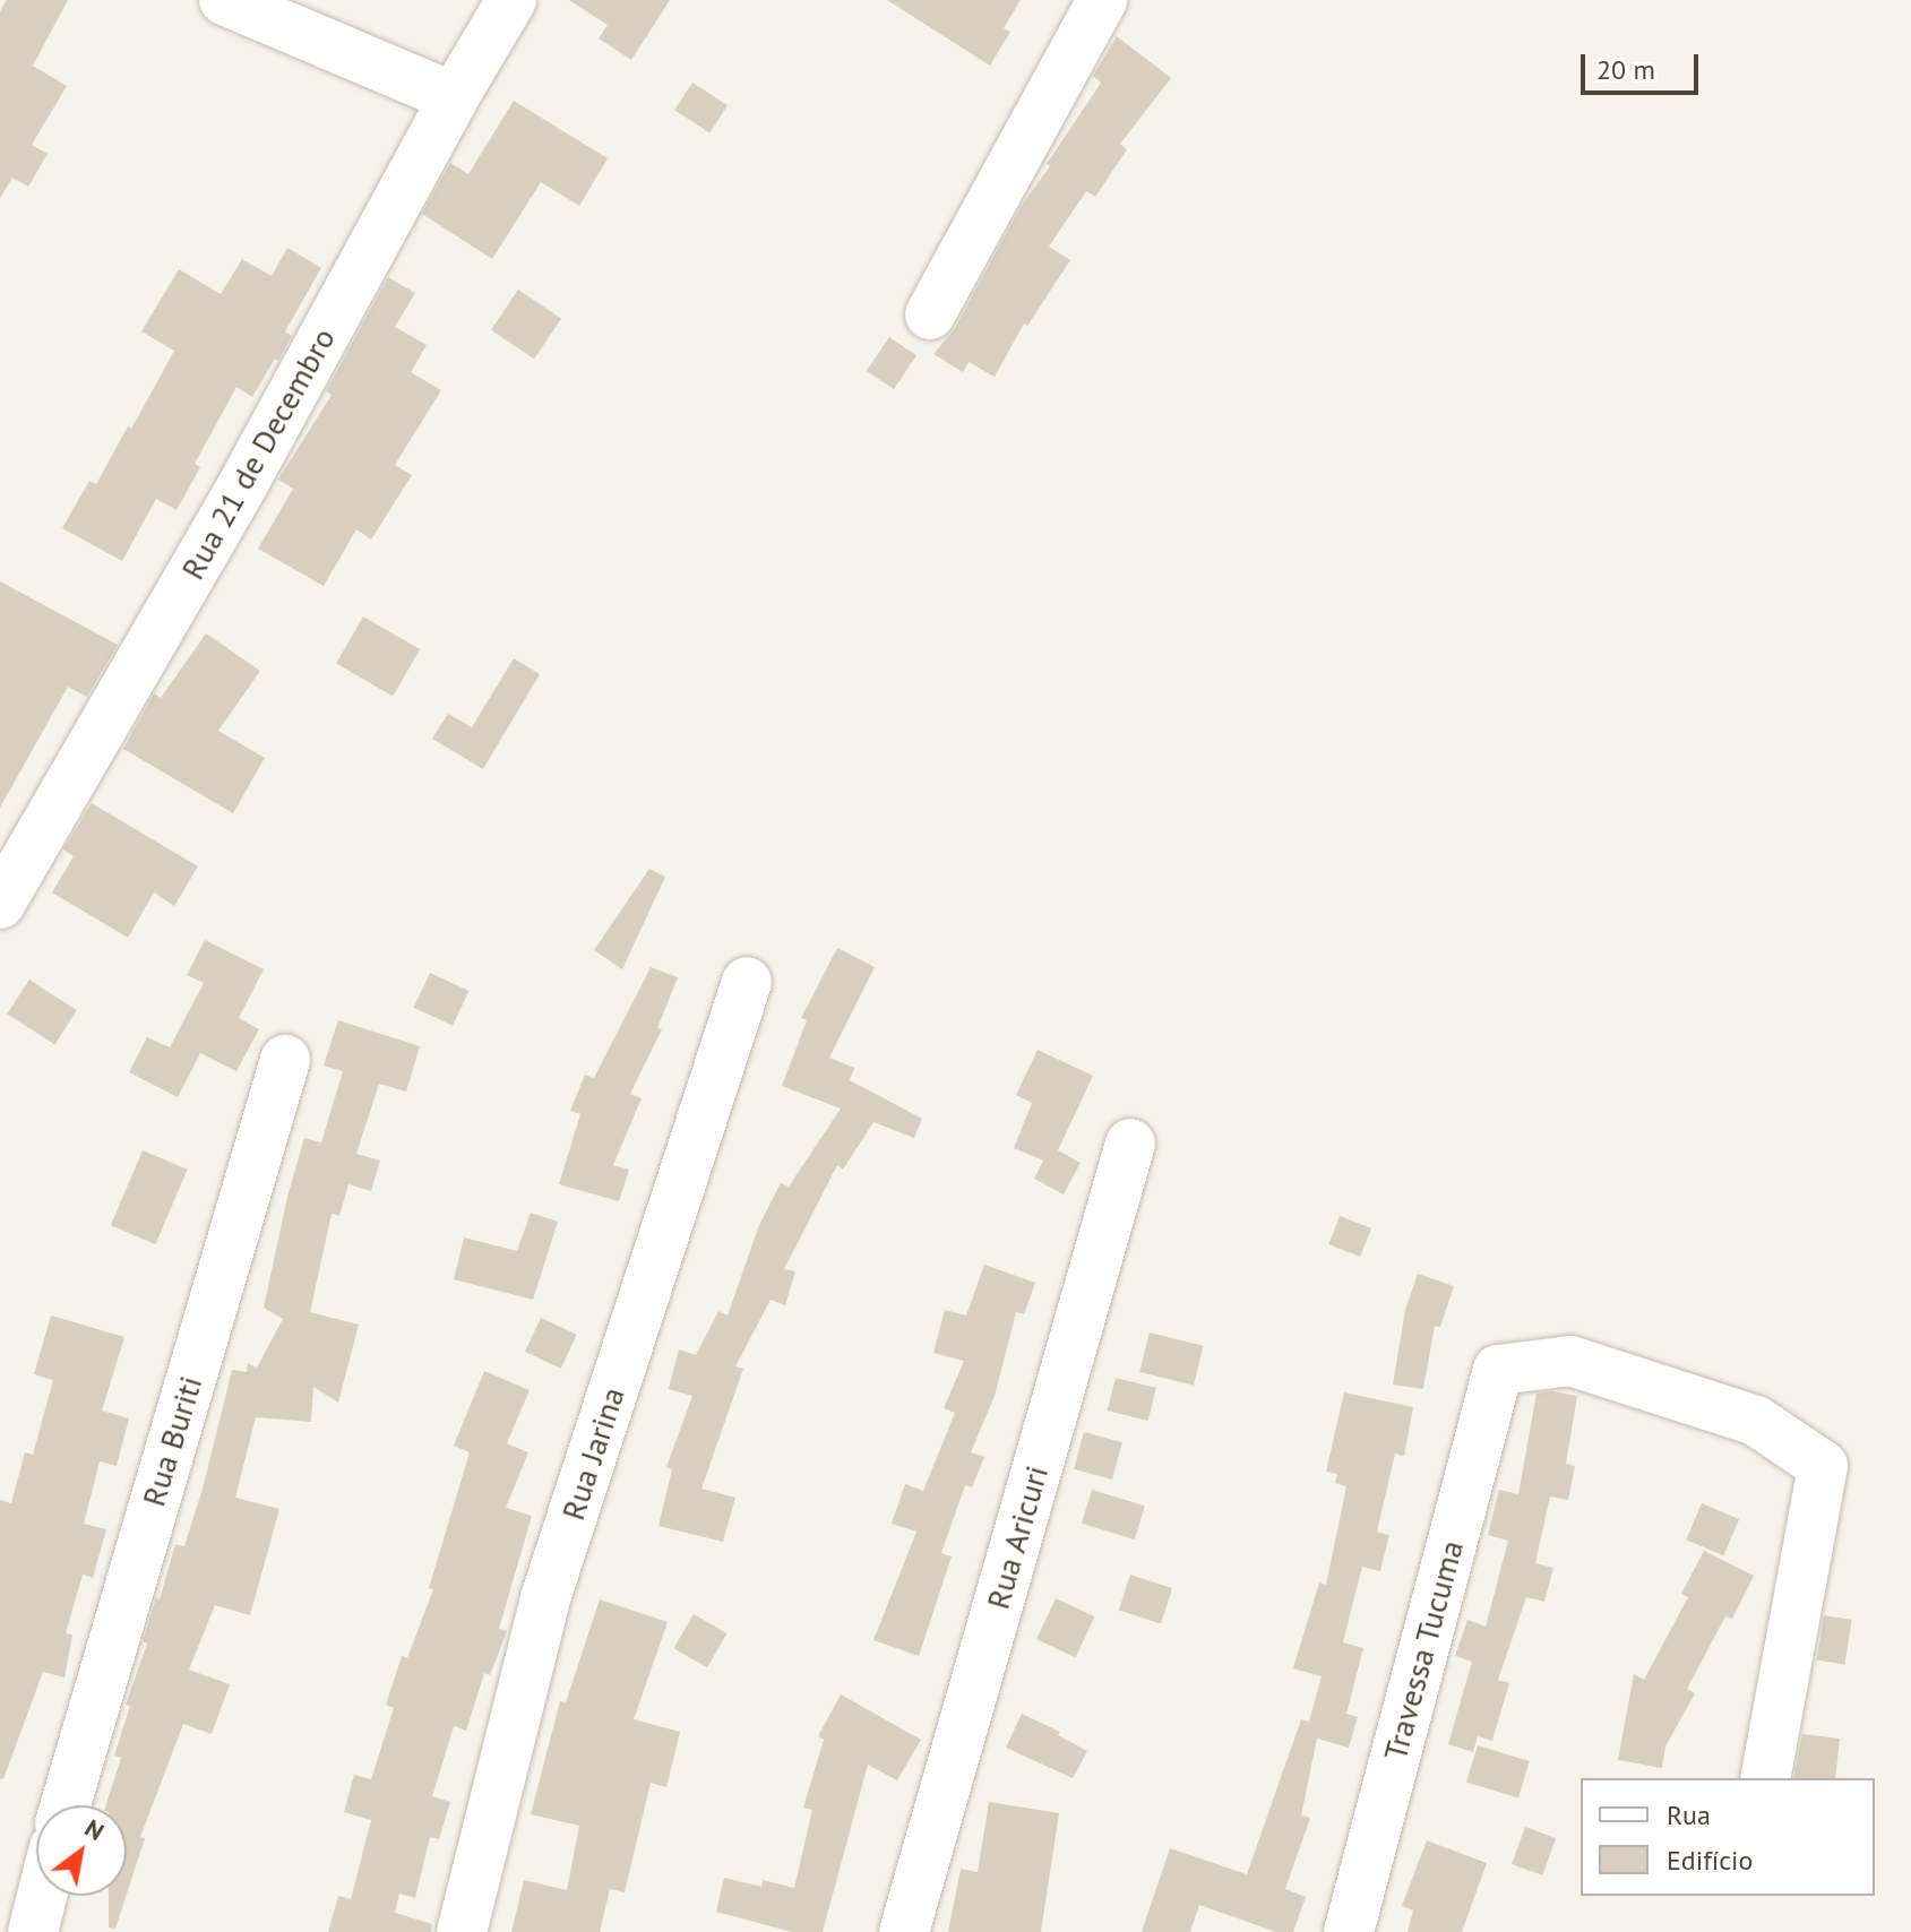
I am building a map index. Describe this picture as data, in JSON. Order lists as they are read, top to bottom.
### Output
{
  "streets": {
    "street": [
      "Rua 21 de Decembro",
      "Rua Buriti",
      "Rua Jarina",
      "Rua Aricuri",
      "Travessa Tucuma"
    ]
  },
  "legend": ["Rua", "Edifício"],
  "scale_bar": "20 m",
  "north": "top right"
}
